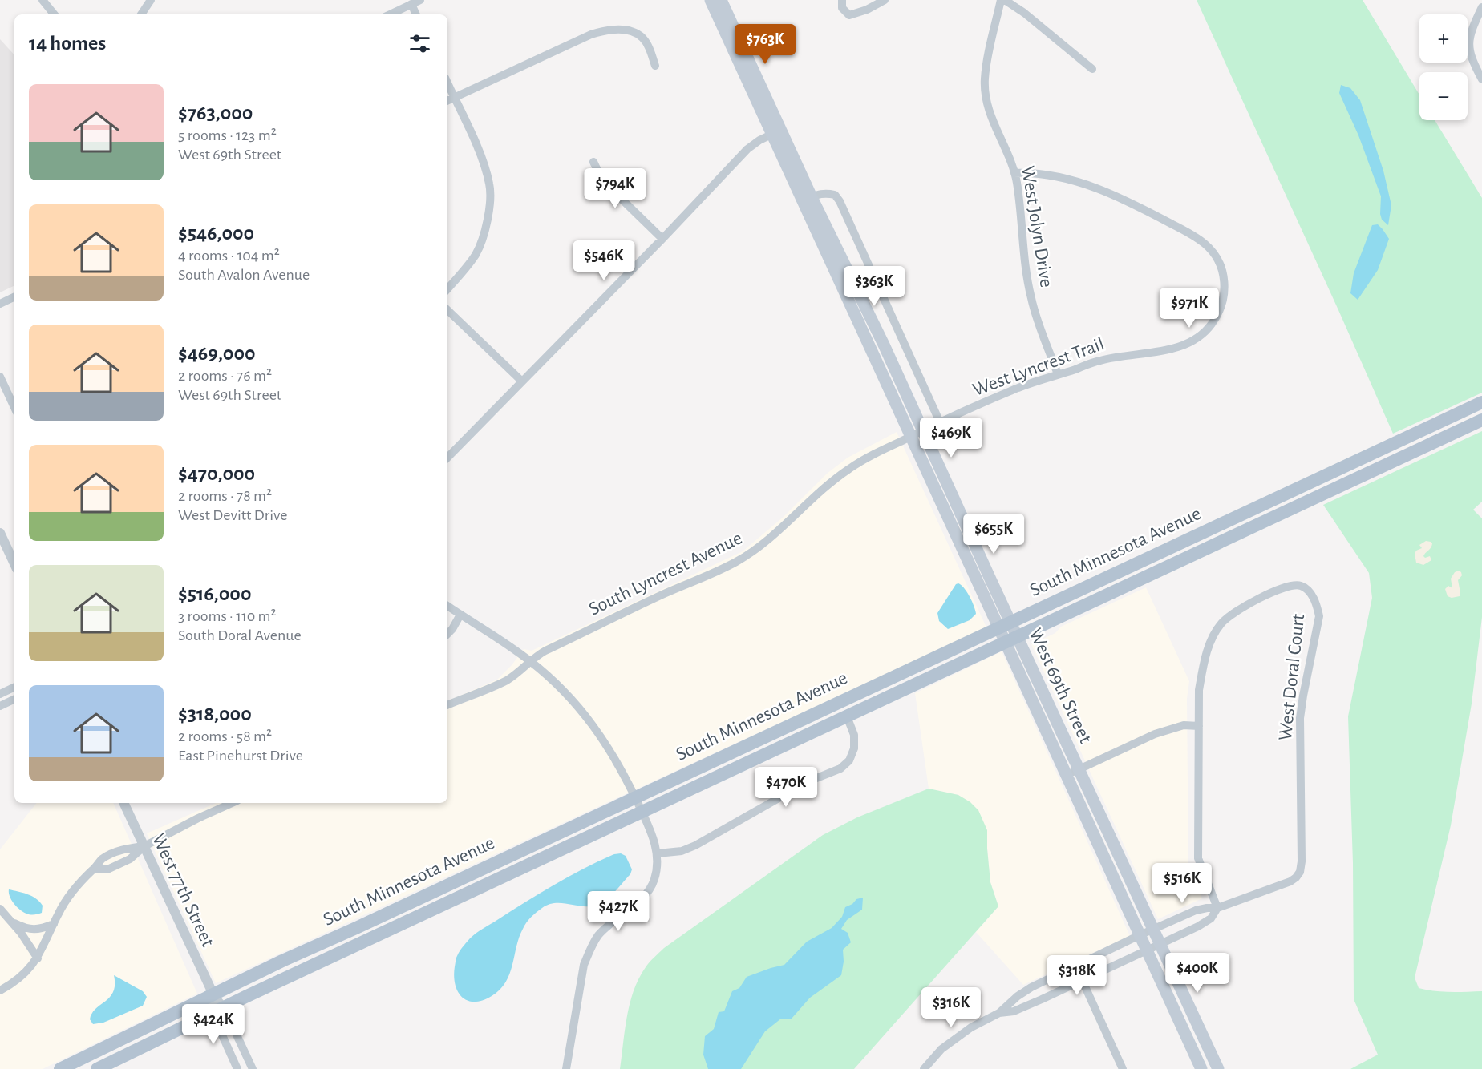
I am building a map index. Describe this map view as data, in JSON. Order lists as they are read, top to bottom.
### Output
{
  "streets": {
    "main road": ["South Minnesota Avenue", "West 69th Street"],
    "street": [
      "West Jolyn Drive",
      "West Lyncrest Trail",
      "South Lyncrest Avenue",
      "West Doral Court",
      "West 77th Street"
    ]
  },
  "crossings": [
    ["West Jolyn Drive", "West Lyncrest Trail"],
    ["West Lyncrest Trail", "South Lyncrest Avenue"],
    ["West Lyncrest Trail", "West 69th Street"],
    ["South Minnesota Avenue", "West 69th Street"],
    ["South Minnesota Avenue", "West 77th Street"],
    ["South Lyncrest Avenue", "West 69th Street"]
  ],
  "page": {
    "map_buttons": ["+", "−"],
    "heading": "14 homes",
    "price": [
      "$763K",
      "$794K",
      "$546K",
      "$363K",
      "$971K",
      "$469K",
      "$655K",
      "$470K",
      "$516K",
      "$427K",
      "$400K",
      "$318K",
      "$316K",
      "$424K"
    ],
    "list": [
      {
        "name": "$763,000",
        "note": "5 rooms · 123 m² · West 69th Street"
      },
      {
        "name": "$546,000",
        "note": "4 rooms · 104 m² · South Avalon Avenue"
      },
      {
        "name": "$469,000",
        "note": "2 rooms · 76 m² · West 69th Street"
      },
      {
        "name": "$470,000",
        "note": "2 rooms · 78 m² · West Devitt Drive"
      },
      {
        "name": "$516,000",
        "note": "3 rooms · 110 m² · South Doral Avenue"
      },
      {
        "name": "$318,000",
        "note": "2 rooms · 58 m² · East Pinehurst Drive"
      }
    ]
  }
}
